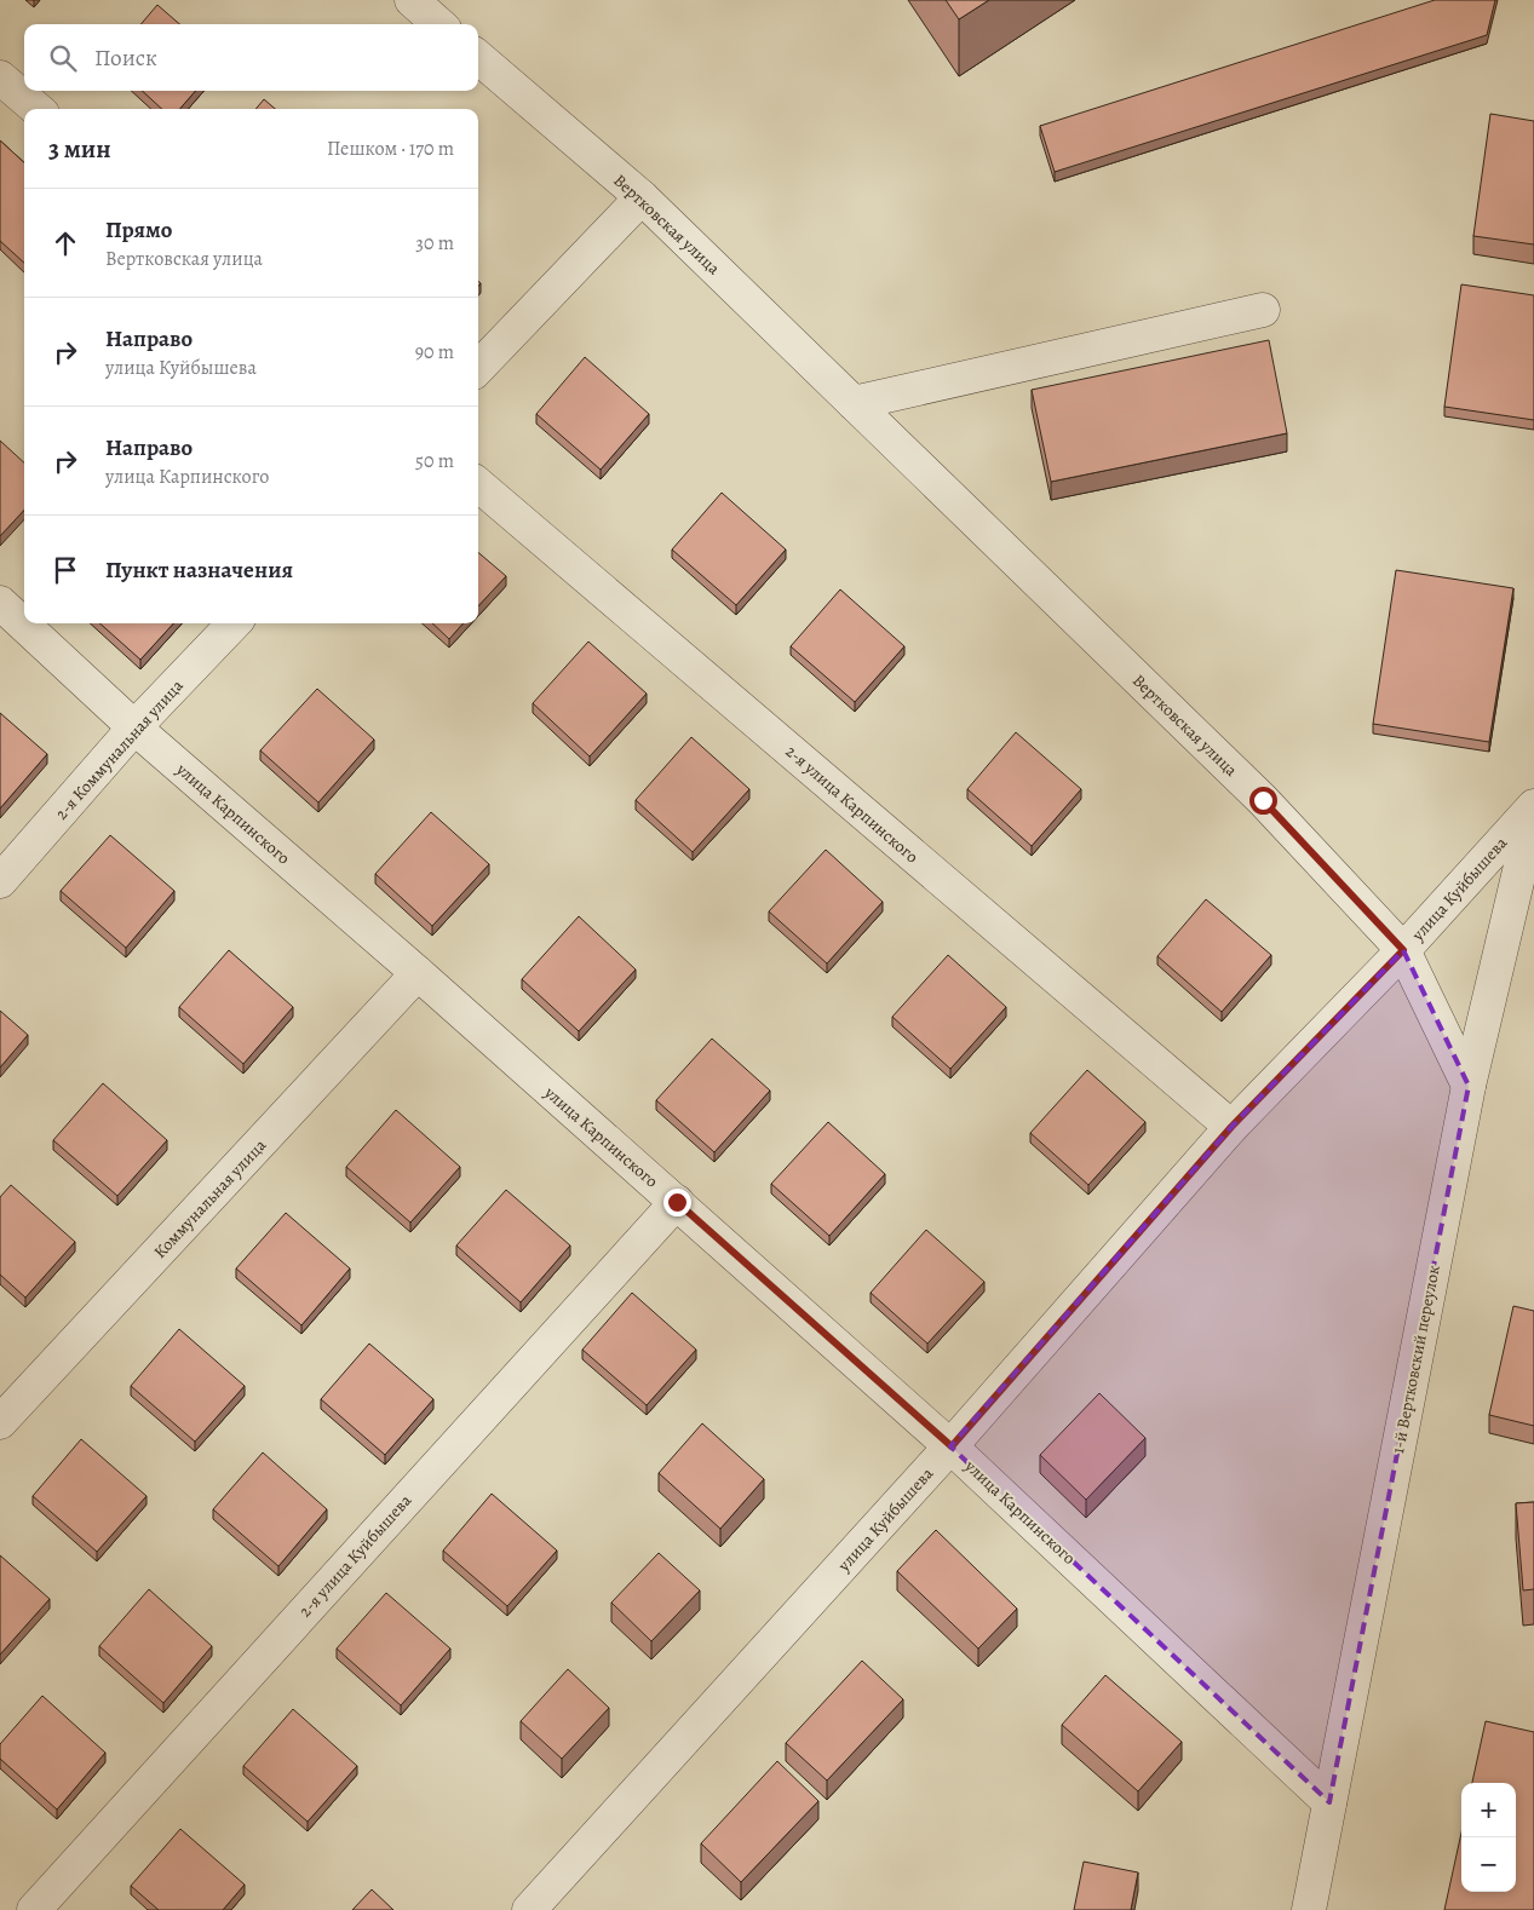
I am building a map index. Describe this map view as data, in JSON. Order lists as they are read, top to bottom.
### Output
{
  "streets": {
    "street": [
      "Вертковская улица",
      "2-я Коммунальная улица",
      "2-я улица Карпинского",
      "улица Карпинского",
      "улица Куйбышева",
      "Коммунальная улица",
      "1-й Вертковский переулок",
      "2-я улица Куйбышева"
    ]
  },
  "crossings": [
    ["Вертковская улица", "улица Куйбышева"],
    ["Вертковская улица", "1-й Вертковский переулок"],
    ["2-я Коммунальная улица", "улица Карпинского"],
    ["2-я улица Карпинского", "улица Куйбышева"],
    ["улица Карпинского", "улица Куйбышева"],
    ["улица Карпинского", "Коммунальная улица"],
    ["улица Карпинского", "1-й Вертковский переулок"],
    ["улица Карпинского", "2-я улица Куйбышева"],
    ["улица Куйбышева", "1-й Вертковский переулок"]
  ],
  "page": {
    "search": "Поиск",
    "heading": ["3 мин", "Пешком · 170 m"],
    "list": [
      ["Прямо", "Вертковская улица", "30 m"],
      ["Направо", "улица Куйбышева", "90 m"],
      ["Направо", "улица Карпинского", "50 m"],
      "Пункт назначения"
    ],
    "map_buttons": ["+", "−"]
  }
}
